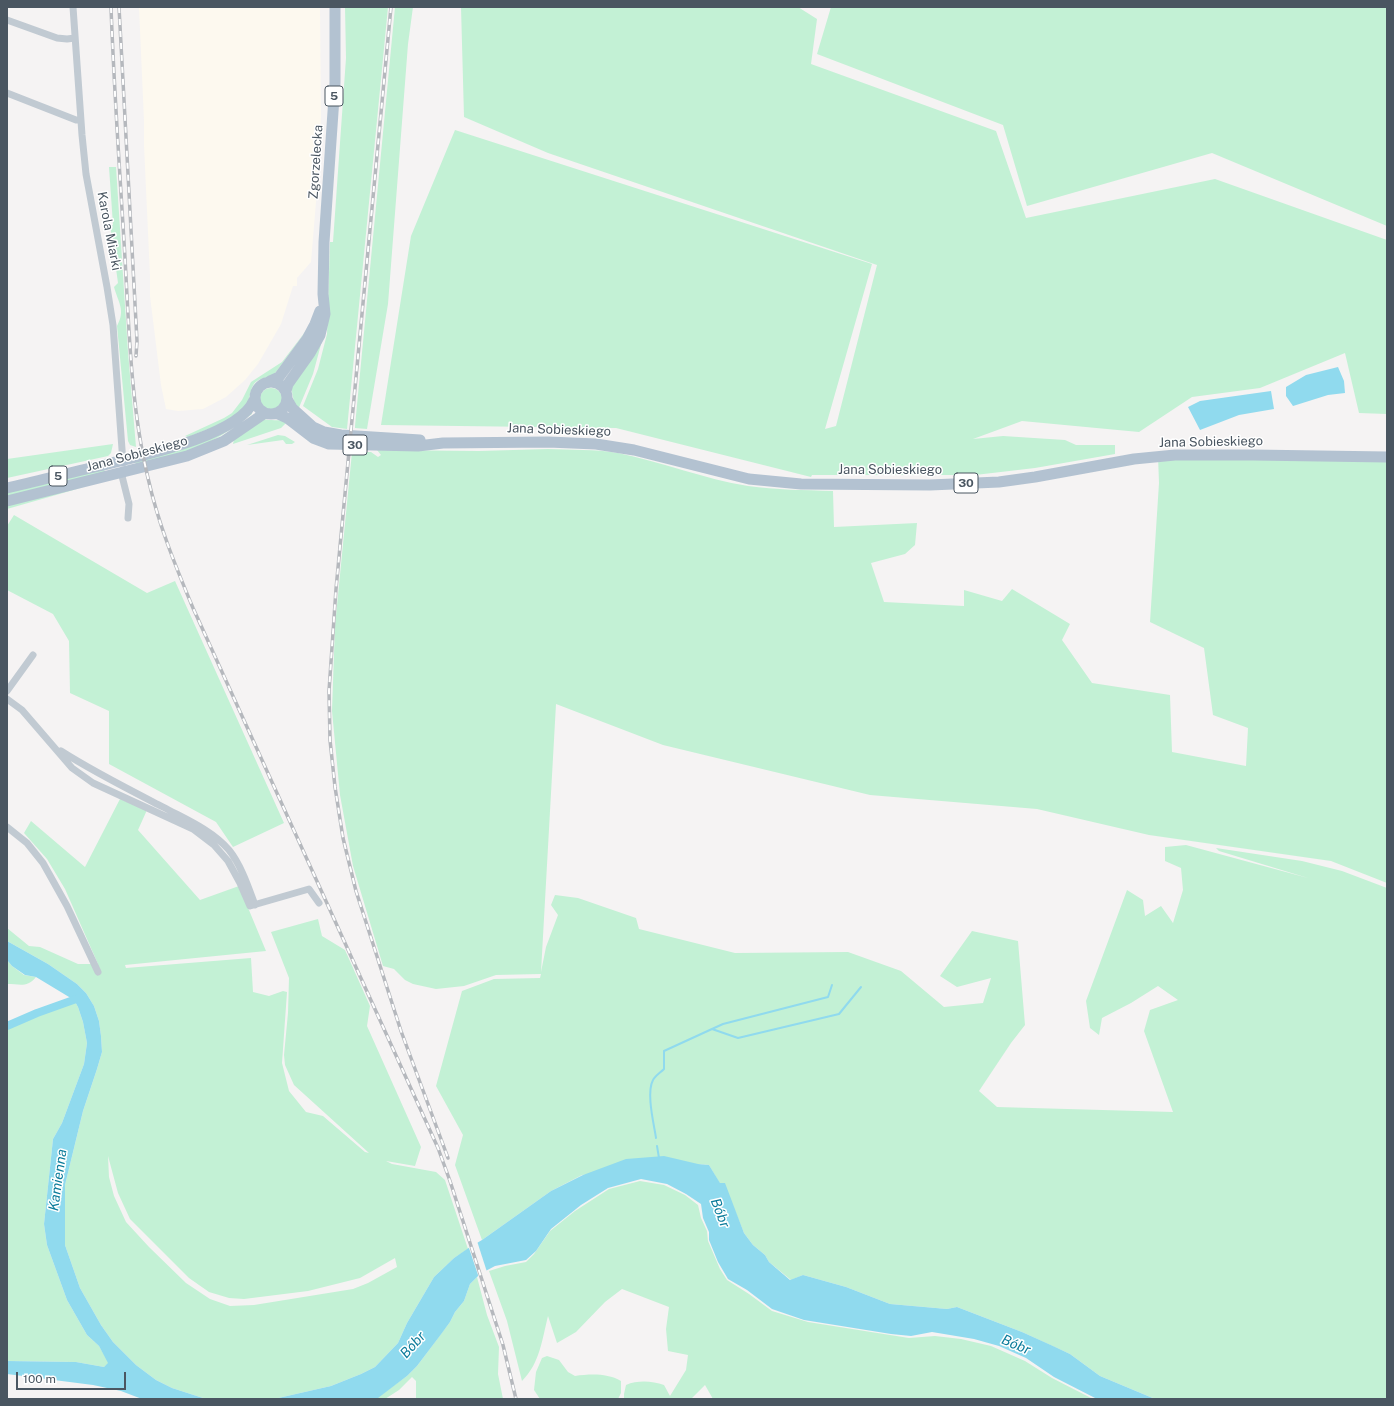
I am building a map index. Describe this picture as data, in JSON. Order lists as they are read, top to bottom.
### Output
{
  "streets": {
    "main road": [
      "5",
      "Zgorzelecka",
      "Jana Sobieskiego",
      "30"
    ],
    "street": ["Karola Miarki"]
  },
  "crossings": [
    ["5", "Zgorzelecka"],
    ["5", "Jana Sobieskiego"],
    ["Zgorzelecka", "Jana Sobieskiego"],
    ["Karola Miarki", "Jana Sobieskiego"]
  ],
  "water": ["Kamienna", "Bóbr"],
  "scale_bar": "100 m"
}
